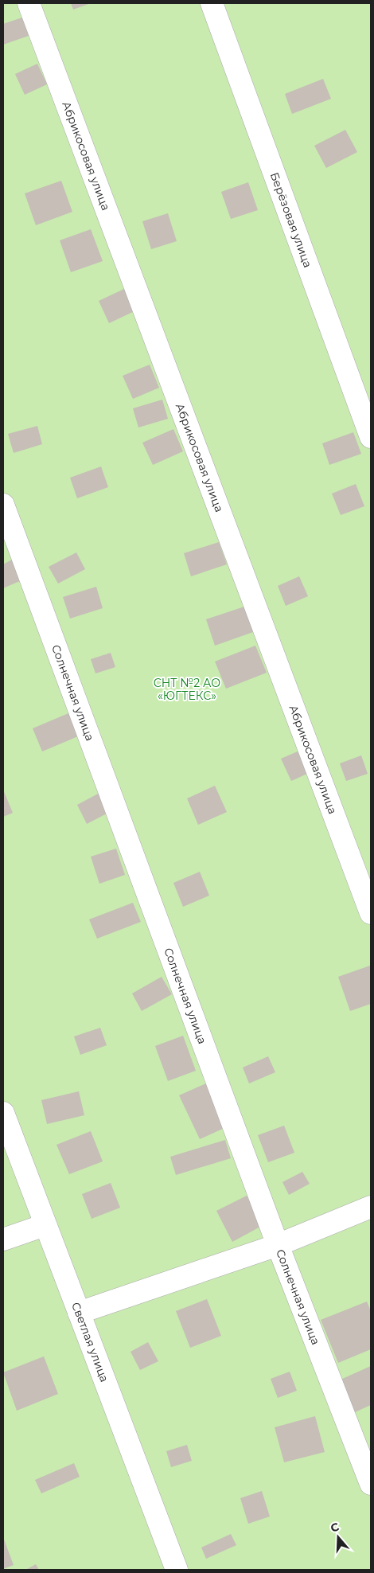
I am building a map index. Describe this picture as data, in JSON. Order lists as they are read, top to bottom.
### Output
{
  "streets": {
    "street": [
      "Абрикосовая улица",
      "Берёзовая улица",
      "Солнечная улица",
      "Светлая улица"
    ]
  },
  "parks": ["СНТ №2 АО «ЮГТЕКС»"],
  "north": "top"
}
